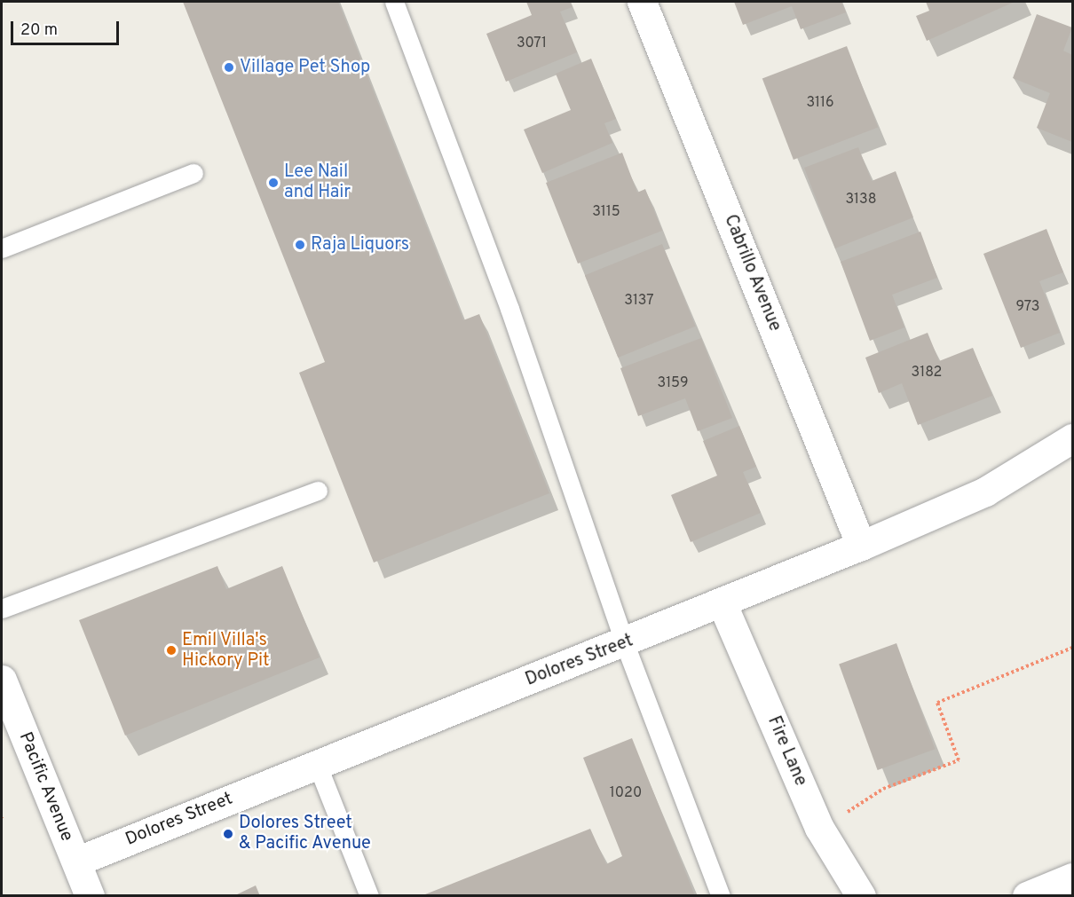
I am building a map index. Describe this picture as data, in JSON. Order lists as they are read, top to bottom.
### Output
{
  "streets": {
    "street": [
      "Cabrillo Avenue",
      "Dolores Street",
      "Fire Lane",
      "Pacific Avenue"
    ]
  },
  "crossings": [
    ["Cabrillo Avenue", "Dolores Street"],
    ["Dolores Street", "Fire Lane"],
    ["Dolores Street", "Pacific Avenue"]
  ],
  "places": [
    "Village Pet Shop",
    "Lee Nail and Hair",
    "Raja Liquors",
    "Emil Villa's Hickory Pit",
    "Dolores Street & Pacific Avenue"
  ],
  "house_numbers": [
    "3071",
    "3116",
    "3138",
    "3115",
    "3137",
    "973",
    "3182",
    "3159",
    "1020"
  ],
  "scale_bar": "20 m"
}
